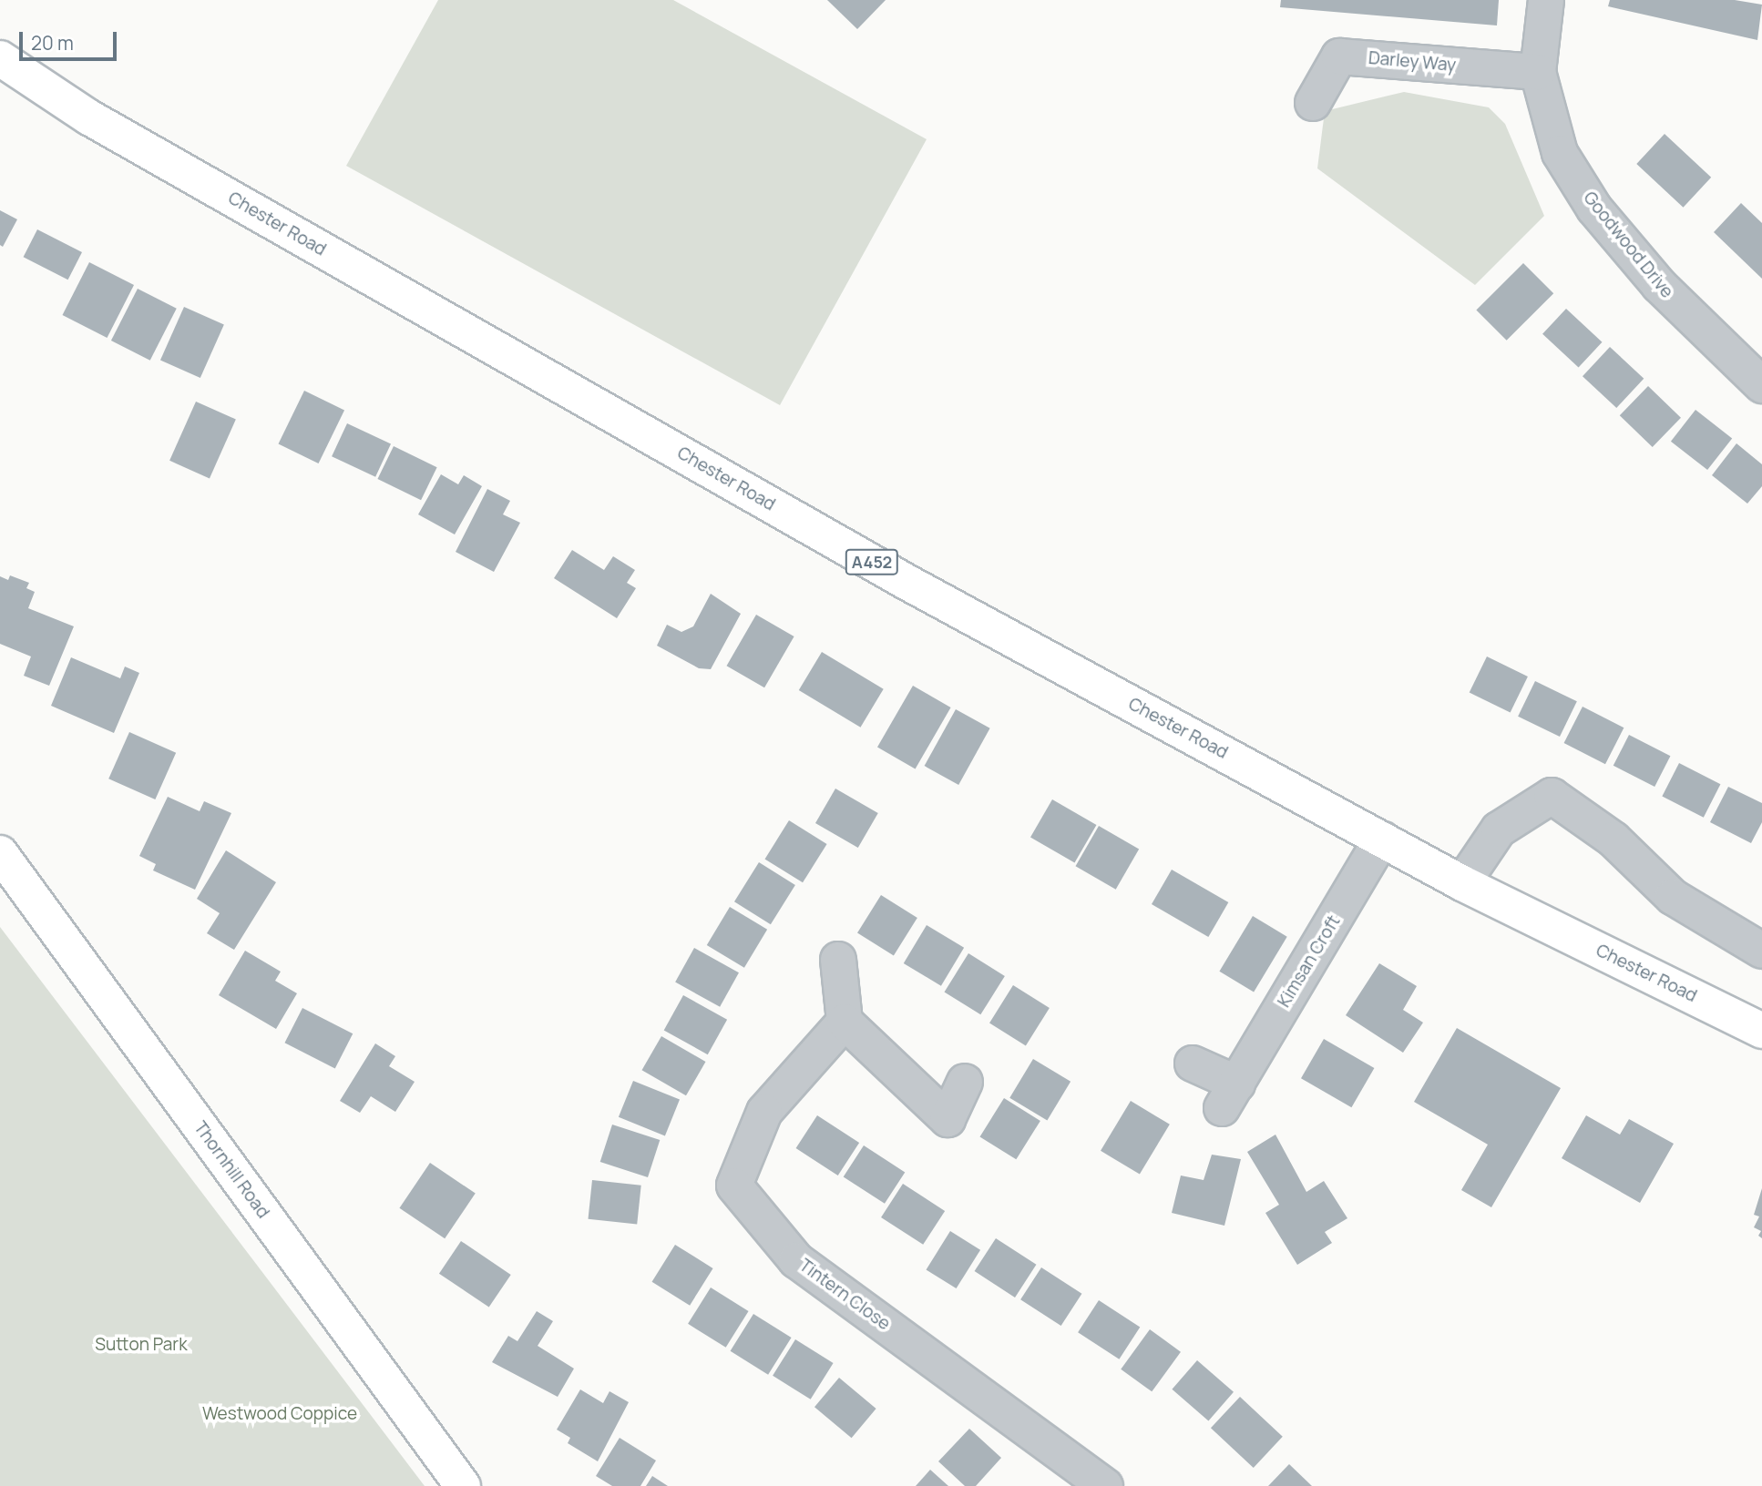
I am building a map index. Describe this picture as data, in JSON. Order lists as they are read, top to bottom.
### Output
{
  "streets": {
    "main road": ["Chester Road", "A452", "Thornhill Road"],
    "street": [
      "Darley Way",
      "Goodwood Drive",
      "Kimsan Croft",
      "Tintern Close"
    ]
  },
  "crossings": [
    ["Darley Way", "Goodwood Drive"],
    ["Chester Road", "Kimsan Croft"]
  ],
  "parks": ["Sutton Park", "Westwood Coppice"],
  "scale_bar": "20 m"
}
